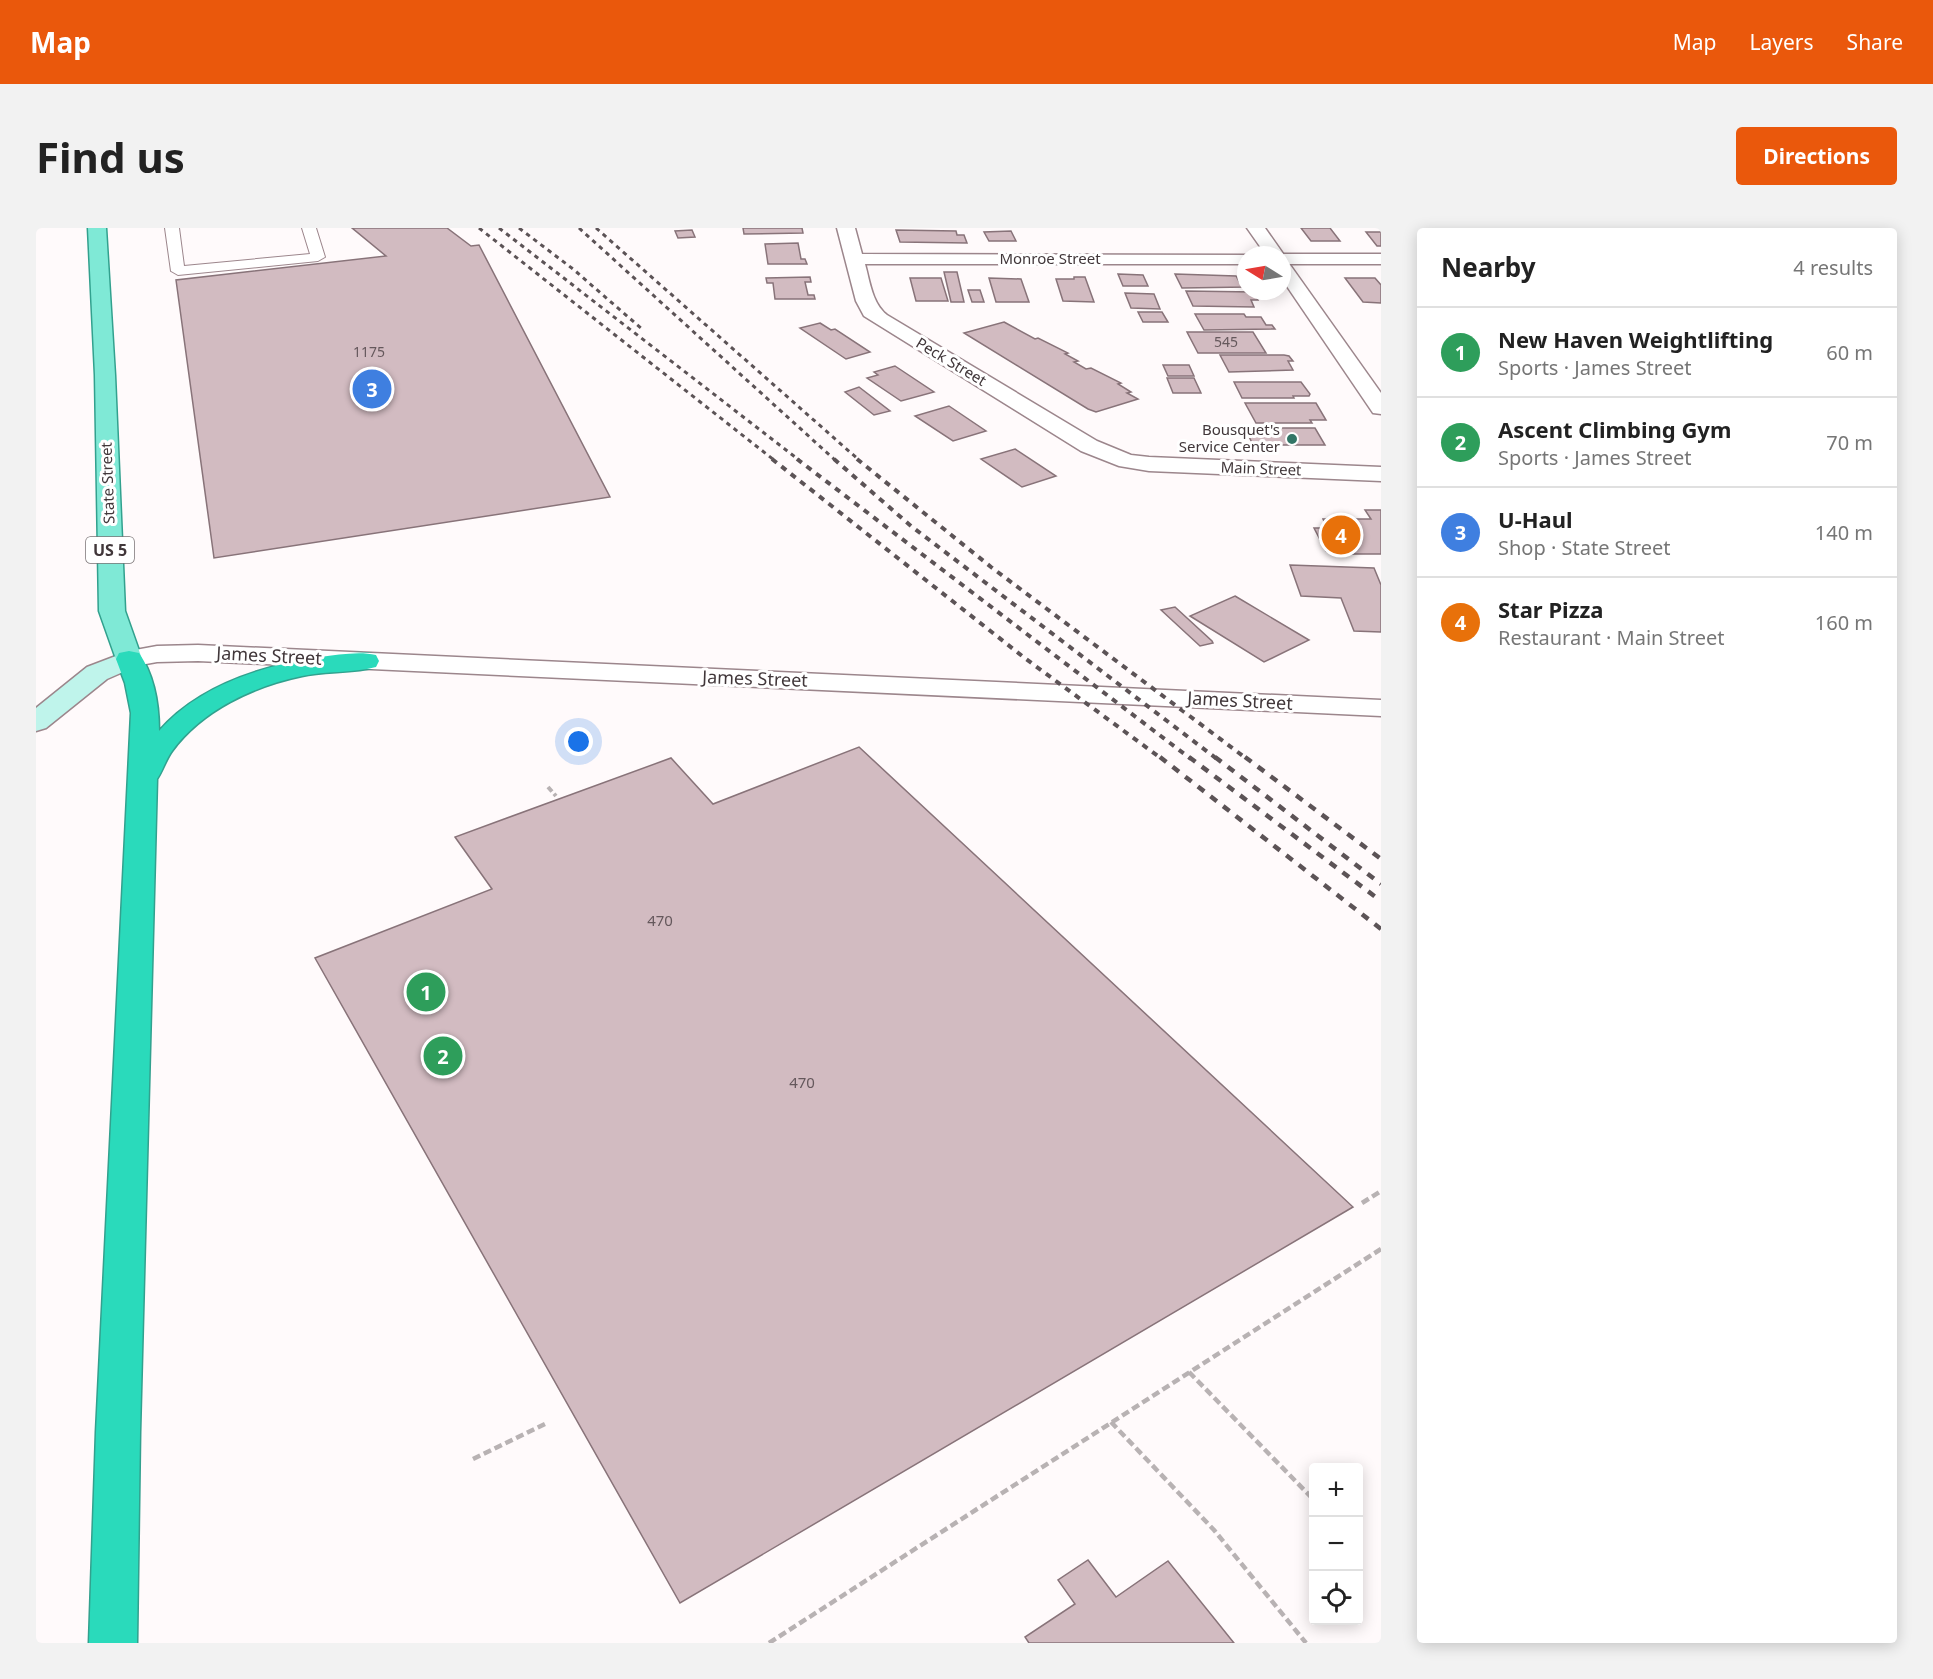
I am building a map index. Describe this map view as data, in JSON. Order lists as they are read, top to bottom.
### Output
{
  "streets": {
    "main road": ["State Street", "US 5"],
    "street": [
      "Monroe Street",
      "Peck Street",
      "Main Street",
      "James Street"
    ]
  },
  "crossings": [
    ["Monroe Street", "Peck Street"],
    ["Peck Street", "Main Street"],
    ["State Street", "James Street"]
  ],
  "places": ["Bousquet's Service Center"],
  "house_numbers": [
    "545",
    "1175",
    "470",
    "470"
  ],
  "north": "left",
  "page": {
    "header": "Map",
    "nav": ["Map", "Layers", "Share"],
    "buttons": "Directions",
    "title": "Find us",
    "heading": ["Nearby", "4 results"],
    "list": [
      {
        "mark": "1",
        "name": "New Haven Weightlifting",
        "note": "Sports · James Street",
        "value": "60 m"
      },
      {
        "mark": "2",
        "name": "Ascent Climbing Gym",
        "note": "Sports · James Street",
        "value": "70 m"
      },
      {
        "mark": "3",
        "name": "U-Haul",
        "note": "Shop · State Street",
        "value": "140 m"
      },
      {
        "mark": "4",
        "name": "Star Pizza",
        "note": "Restaurant · Main Street",
        "value": "160 m"
      }
    ],
    "pins": [
      "3",
      "4",
      "1",
      "2"
    ],
    "map_buttons": ["+", "−"]
  }
}
